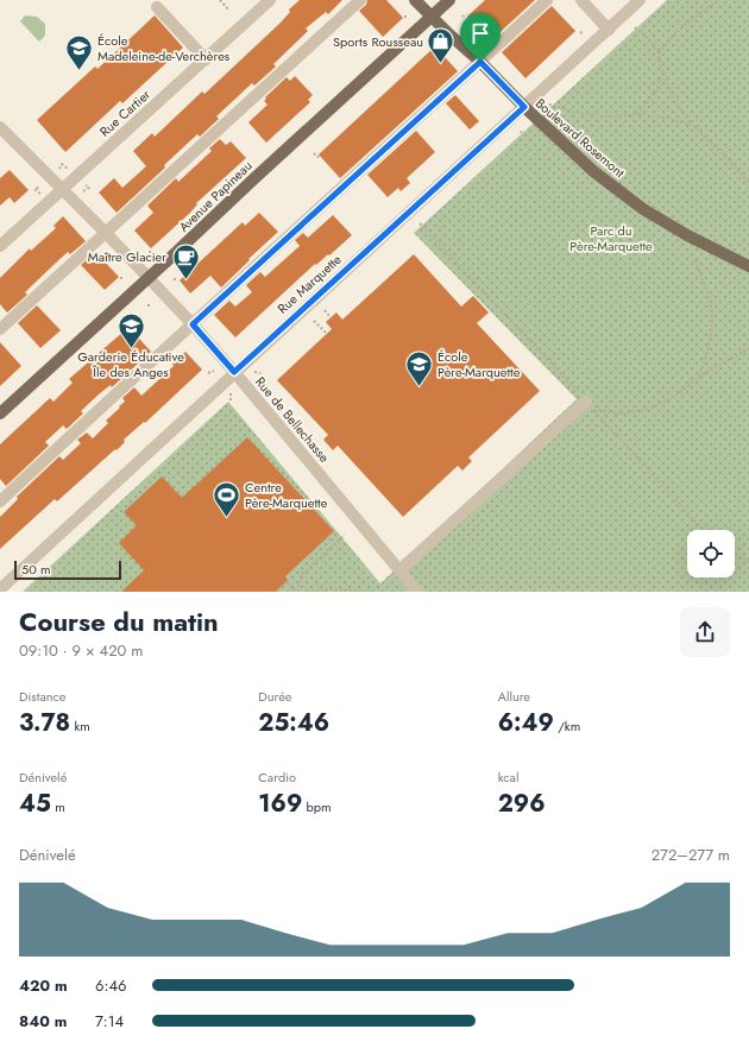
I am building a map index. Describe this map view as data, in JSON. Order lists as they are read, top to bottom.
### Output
{
  "streets": {
    "main road": ["Boulevard Rosemont", "Avenue Papineau"],
    "street": ["Rue Cartier", "Rue Marquette", "Rue de Bellechasse"]
  },
  "crossings": [
    ["Rue Cartier", "Rue de Bellechasse"],
    ["Boulevard Rosemont", "Avenue Papineau"],
    ["Boulevard Rosemont", "Rue Marquette"],
    ["Avenue Papineau", "Rue de Bellechasse"],
    ["Rue Marquette", "Rue de Bellechasse"]
  ],
  "parks": ["Parc du Père-Marquette"],
  "places": {
    "shop": ["Sports Rousseau"],
    "school or university": ["École Madeleine-de-Verchères", "Garderie Éducative Île des Anges", "École Père-Marquette"],
    "cafe": ["Maître Glacier"],
    "sports": ["Centre Père-Marquette"]
  },
  "scale_bar": "50 m",
  "page": {
    "scale": "50 m",
    "heading": ["Course du matin", "09:10 · 9 × 420 m"],
    "stats": [
      ["Distance", "3.78 km"],
      ["Durée", "25:46"],
      ["Allure", "6:49 /km"],
      ["Dénivelé", "45 m"],
      ["Cardio", "169 bpm"],
      ["kcal", "296"]
    ],
    "chart": ["Dénivelé", "272–277 m"],
    "list": [
      {
        "name": "420 m",
        "note": "6:46"
      },
      {
        "name": "840 m",
        "note": "7:14"
      }
    ]
  }
}
